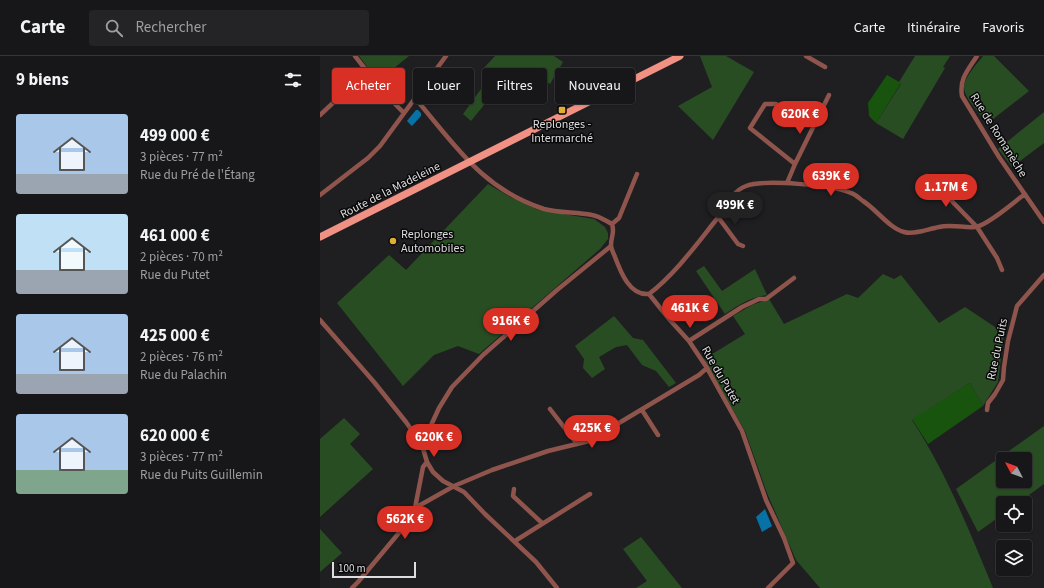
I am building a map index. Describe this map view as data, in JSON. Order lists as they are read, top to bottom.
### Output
{
  "streets": {
    "main road": ["Route de la Madeleine"],
    "street": ["Rue de Romanèche", "Rue du Puits", "Rue du Putet"]
  },
  "places": {
    "transit": ["Replonges - Intermarché"],
    "other": ["Replonges Automobiles"]
  },
  "scale_bar": "100 m",
  "north": "top left",
  "page": {
    "header": "Carte",
    "search": "Rechercher",
    "nav": ["Carte", "Itinéraire", "Favoris"],
    "heading": "9 biens",
    "chip": [
      "Acheter",
      "Louer",
      "Filtres",
      "Nouveau"
    ],
    "price": [
      "620K €",
      "639K €",
      "1.17M €",
      "499K €",
      "461K €",
      "916K €",
      "425K €",
      "620K €",
      "562K €"
    ],
    "list": [
      {
        "name": "499 000 €",
        "note": "3 pièces · 77 m² · Rue du Pré de l'Étang"
      },
      {
        "name": "461 000 €",
        "note": "2 pièces · 70 m² · Rue du Putet"
      },
      {
        "name": "425 000 €",
        "note": "2 pièces · 76 m² · Rue du Palachin"
      },
      {
        "name": "620 000 €",
        "note": "3 pièces · 77 m² · Rue du Puits Guillemin"
      }
    ],
    "scale": "100 m"
  }
}
